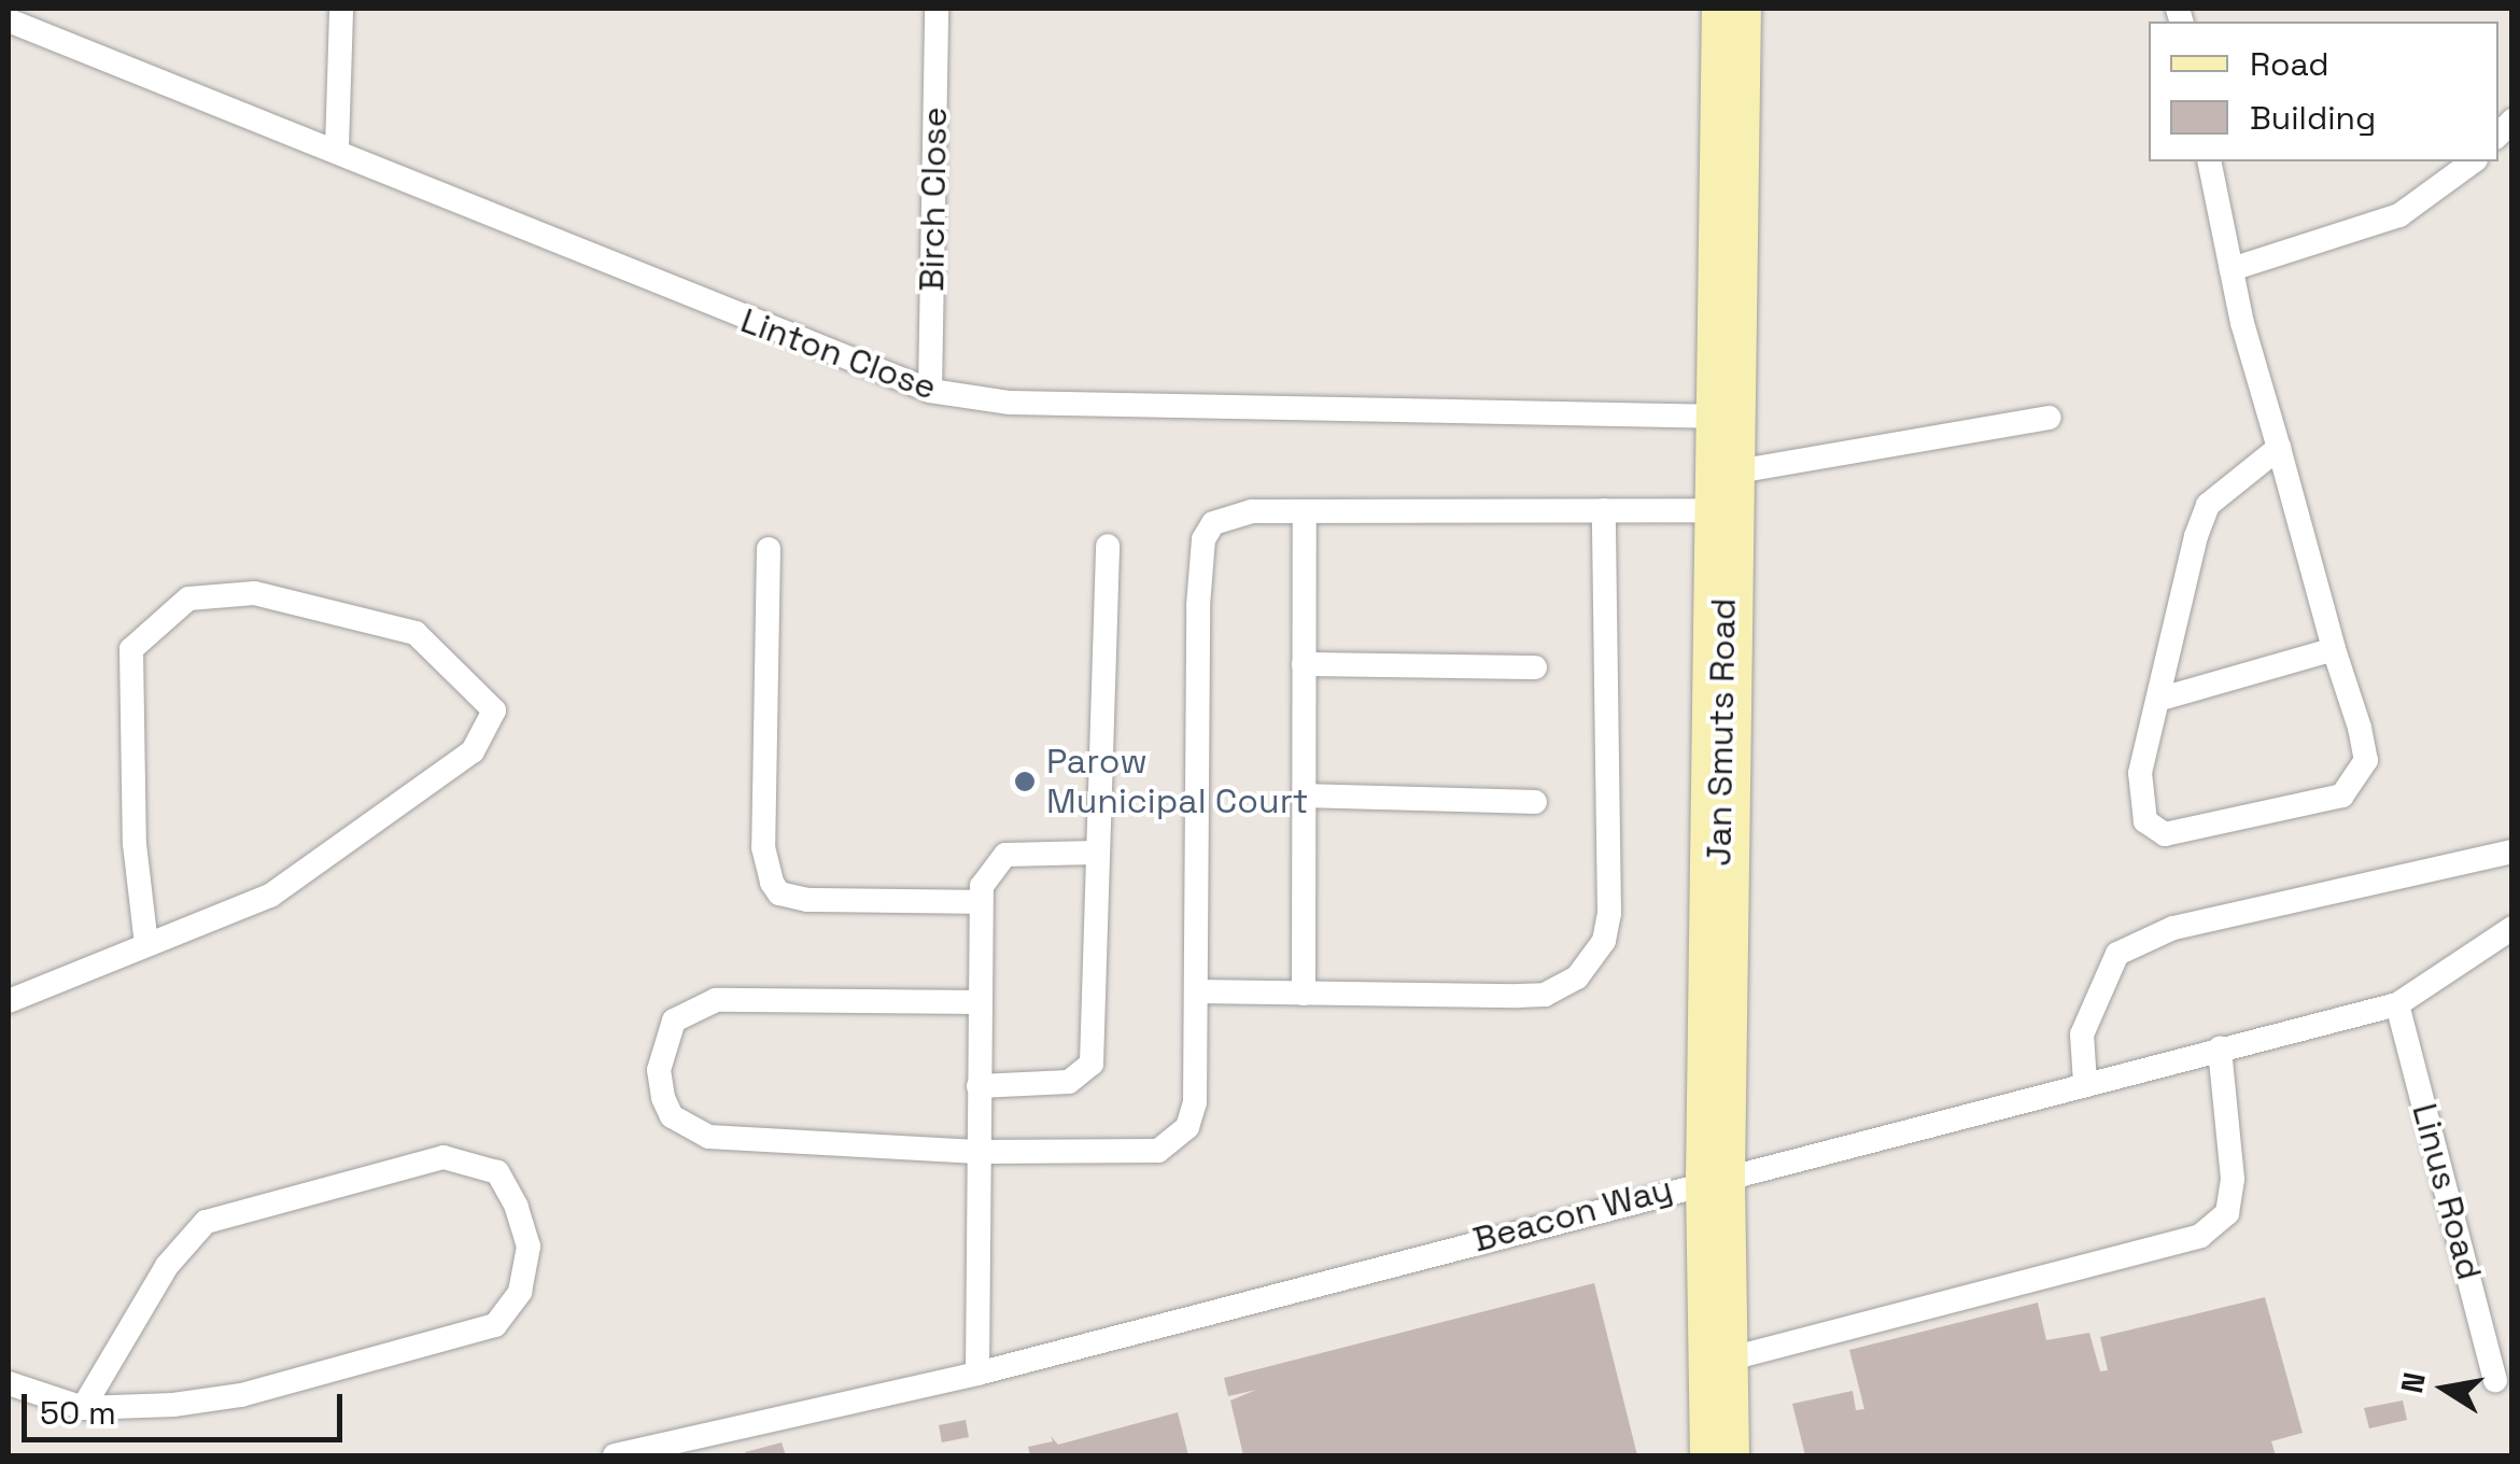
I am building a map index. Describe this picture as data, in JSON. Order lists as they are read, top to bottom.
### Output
{
  "streets": {
    "street": ["Jan Smuts Road"],
    "lane": [
      "Birch Close",
      "Linton Close",
      "Linus Road",
      "Beacon Way"
    ]
  },
  "crossings": [
    ["Birch Close", "Linton Close"],
    ["Linton Close", "Jan Smuts Road"],
    ["Jan Smuts Road", "Beacon Way"],
    ["Linus Road", "Beacon Way"]
  ],
  "places": ["Parow Municipal Court"],
  "legend": ["Road", "Building"],
  "scale_bar": "50 m",
  "north": "left"
}
